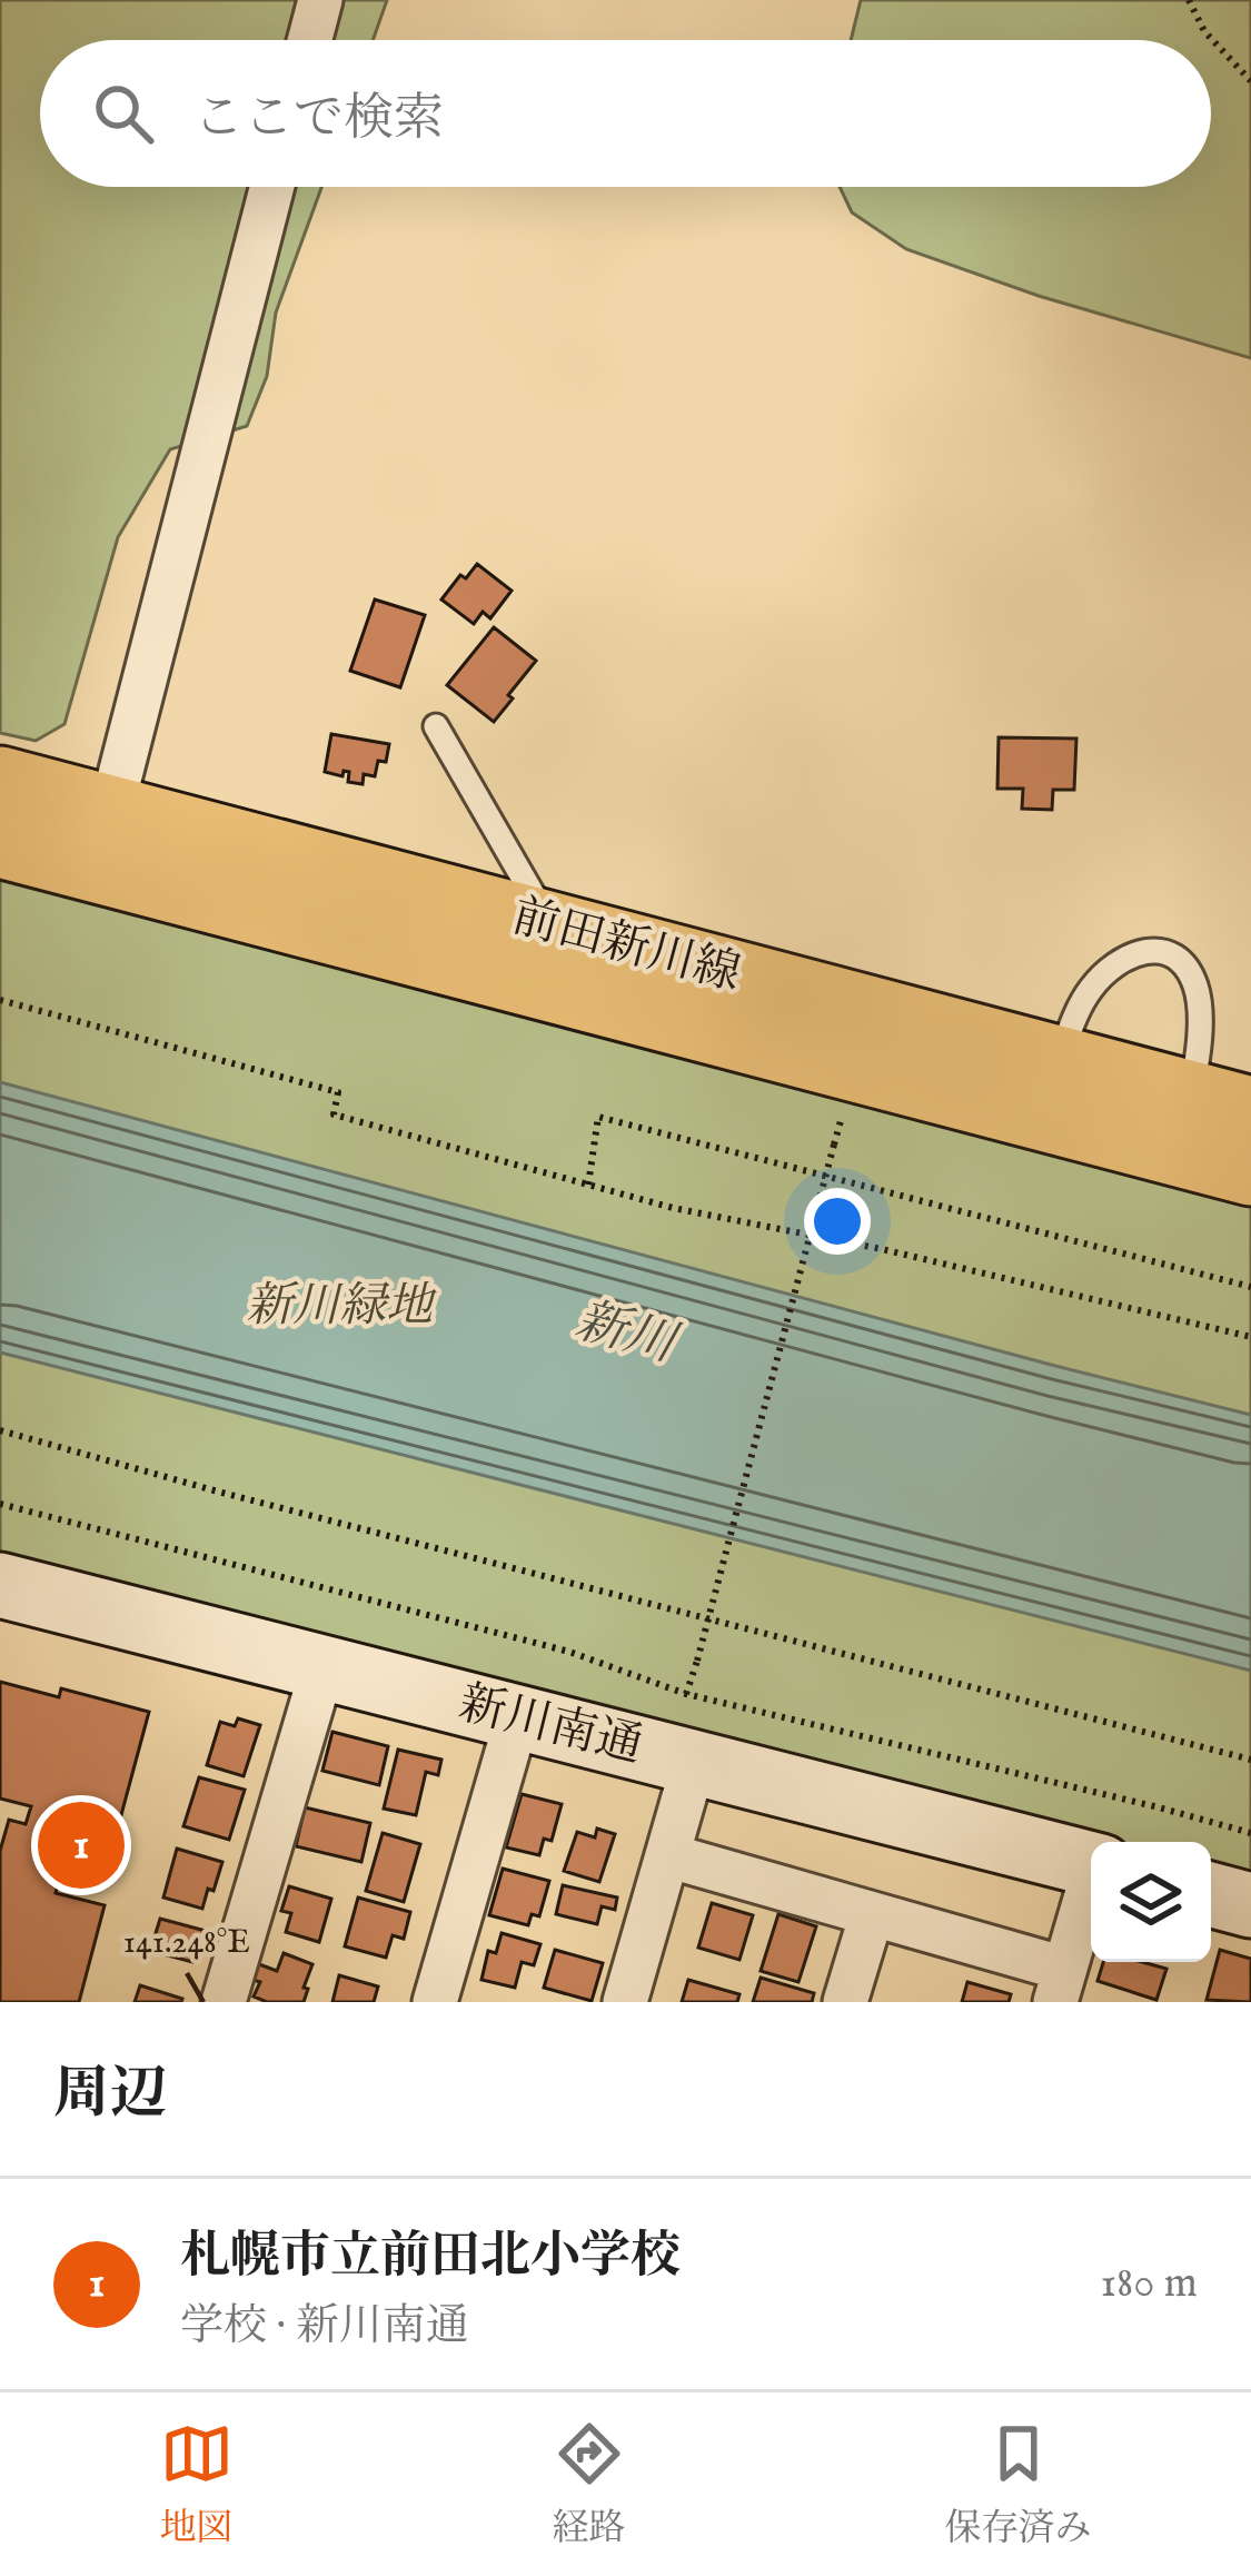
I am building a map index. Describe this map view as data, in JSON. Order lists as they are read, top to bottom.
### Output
{
  "streets": {
    "main road": ["前田新川線"],
    "street": ["新川南通"]
  },
  "water": ["新川"],
  "parks": ["新川緑地"],
  "page": {
    "search": "ここで検索",
    "pins": "1",
    "heading": "周辺",
    "list": [
      {
        "mark": "1",
        "name": "札幌市立前田北小学校",
        "note": "学校 · 新川南通",
        "value": "180 m"
      }
    ],
    "nav": ["地図", "経路", "保存済み"]
  },
  "coordinates": ["141.248°E"]
}
